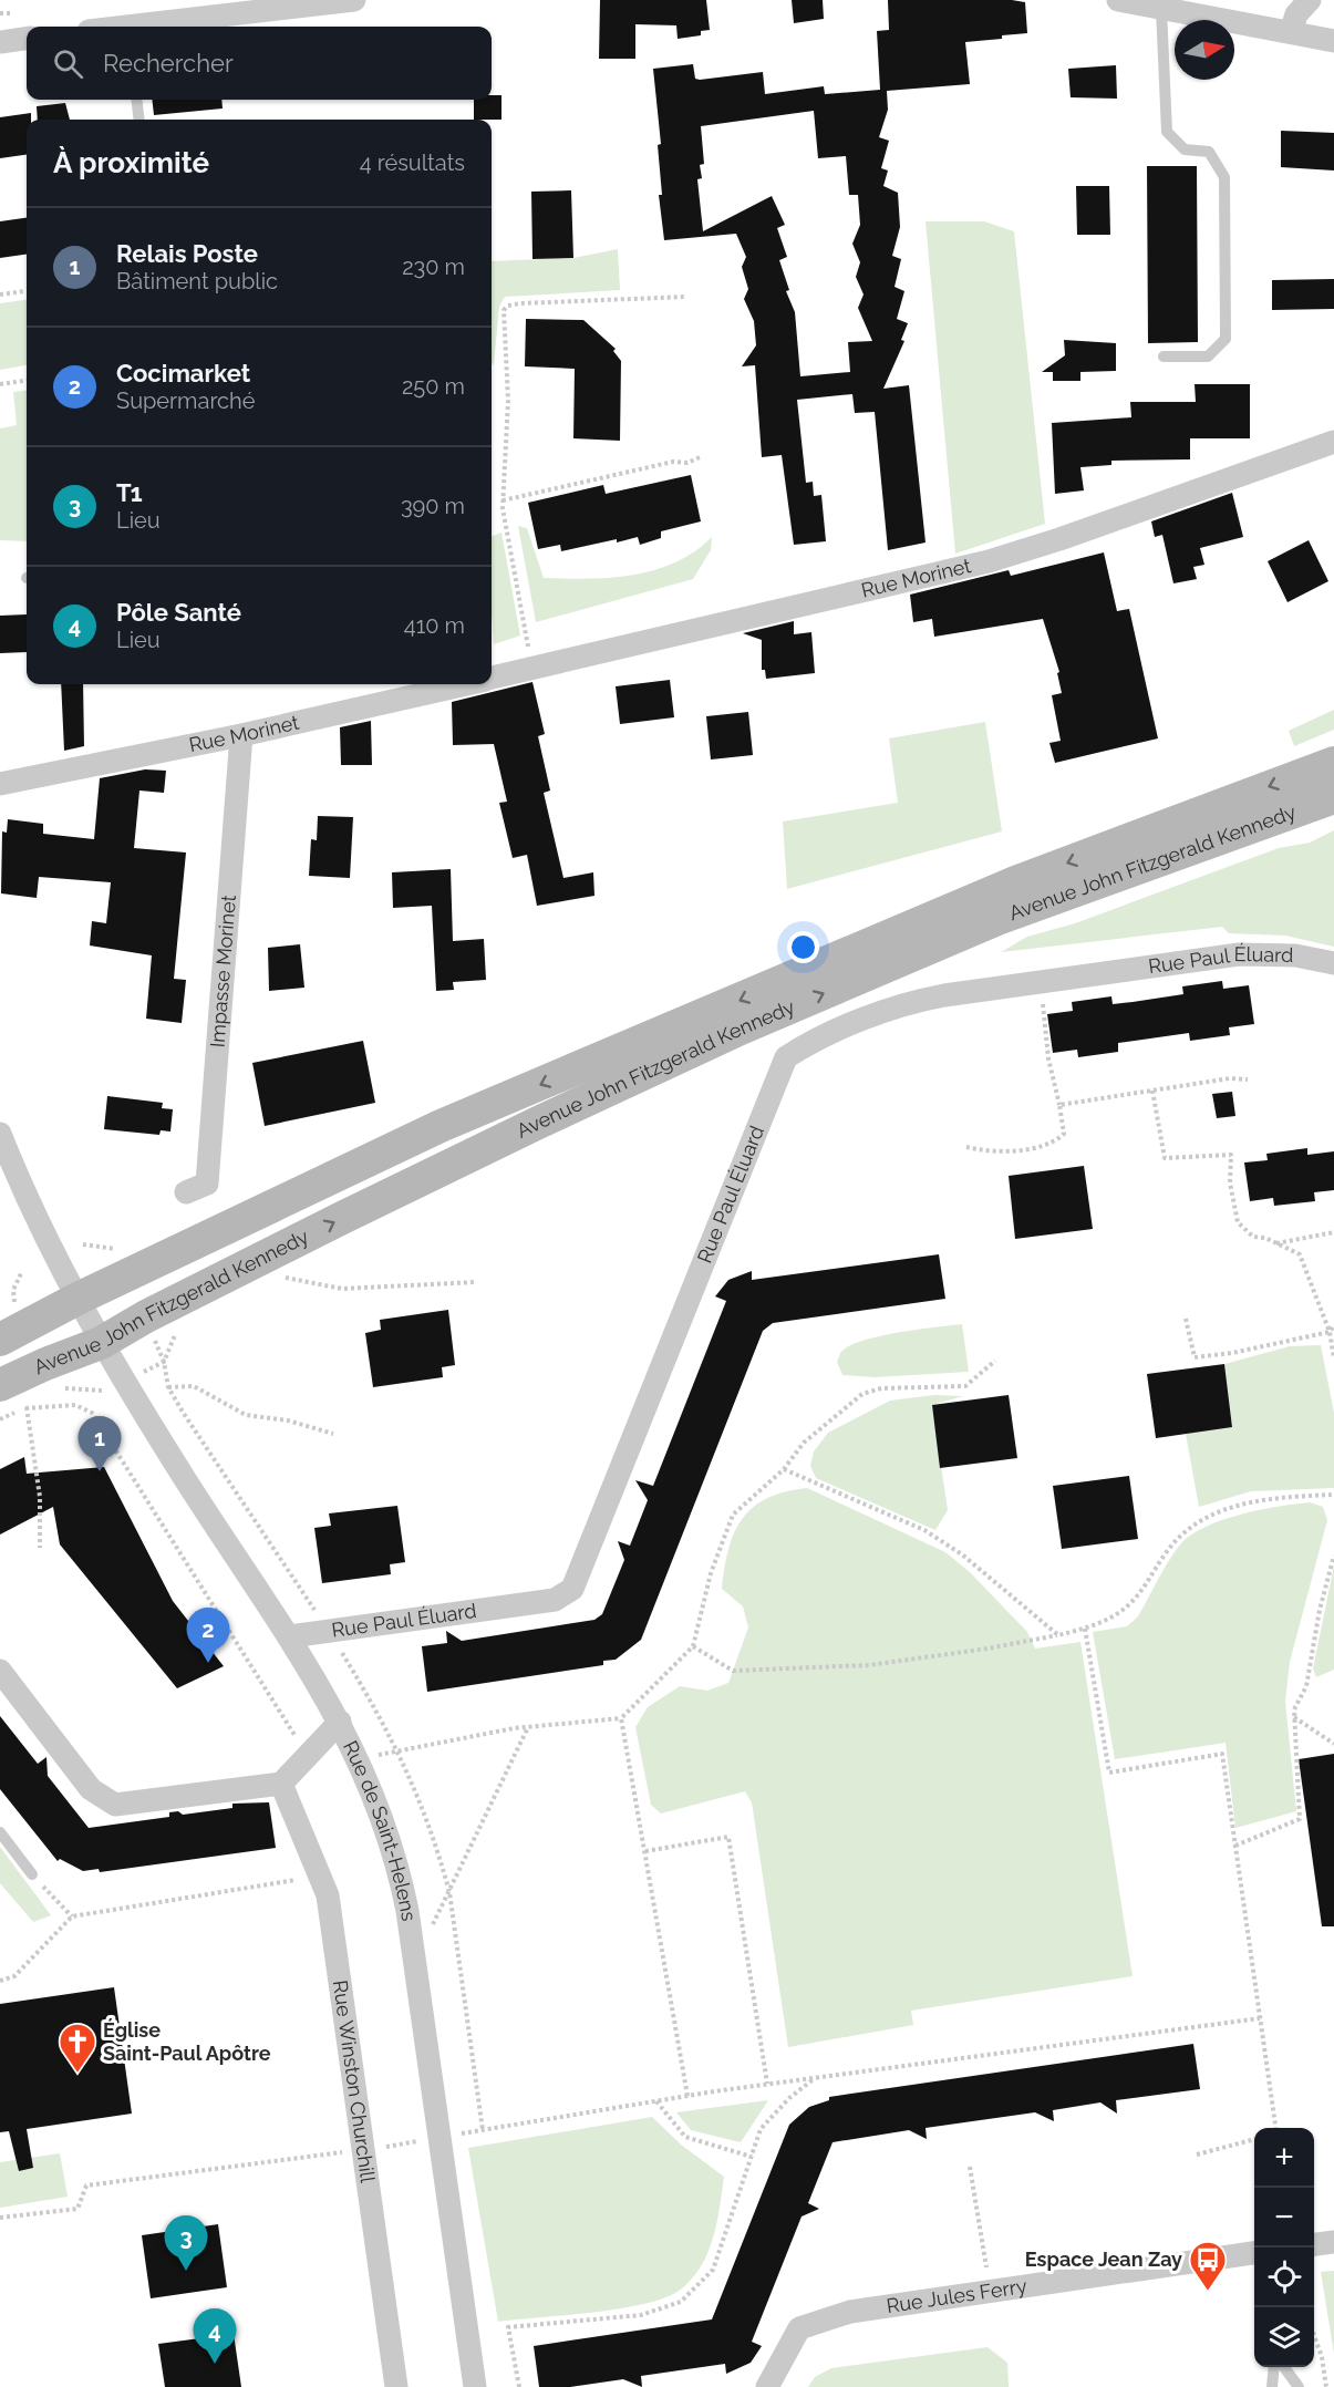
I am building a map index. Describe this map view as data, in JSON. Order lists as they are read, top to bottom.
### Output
{
  "streets": {
    "main road": ["Avenue John Fitzgerald Kennedy"],
    "street": [
      "Rue Morinet",
      "Rue Paul Éluard",
      "Impasse Morinet",
      "Rue de Saint-Helens",
      "Rue Winston Churchill",
      "Rue Jules Ferry"
    ]
  },
  "crossings": [
    ["Rue Morinet", "Impasse Morinet"],
    ["Avenue John Fitzgerald Kennedy", "Rue de Saint-Helens"],
    ["Rue Paul Éluard", "Rue de Saint-Helens"]
  ],
  "places": {
    "church": ["Église Saint-Paul Apôtre"],
    "bus stop": ["Espace Jean Zay"]
  },
  "north": "right",
  "page": {
    "search": "Rechercher",
    "heading": ["À proximité", "4 résultats"],
    "list": [
      {
        "mark": "1",
        "name": "Relais Poste",
        "note": "Bâtiment public",
        "value": "230 m"
      },
      {
        "mark": "2",
        "name": "Cocimarket",
        "note": "Supermarché",
        "value": "250 m"
      },
      {
        "mark": "3",
        "name": "T1",
        "note": "Lieu",
        "value": "390 m"
      },
      {
        "mark": "4",
        "name": "Pôle Santé",
        "note": "Lieu",
        "value": "410 m"
      }
    ],
    "pins": [
      "1",
      "2",
      "3",
      "4"
    ],
    "map_buttons": ["+", "−"]
  }
}
